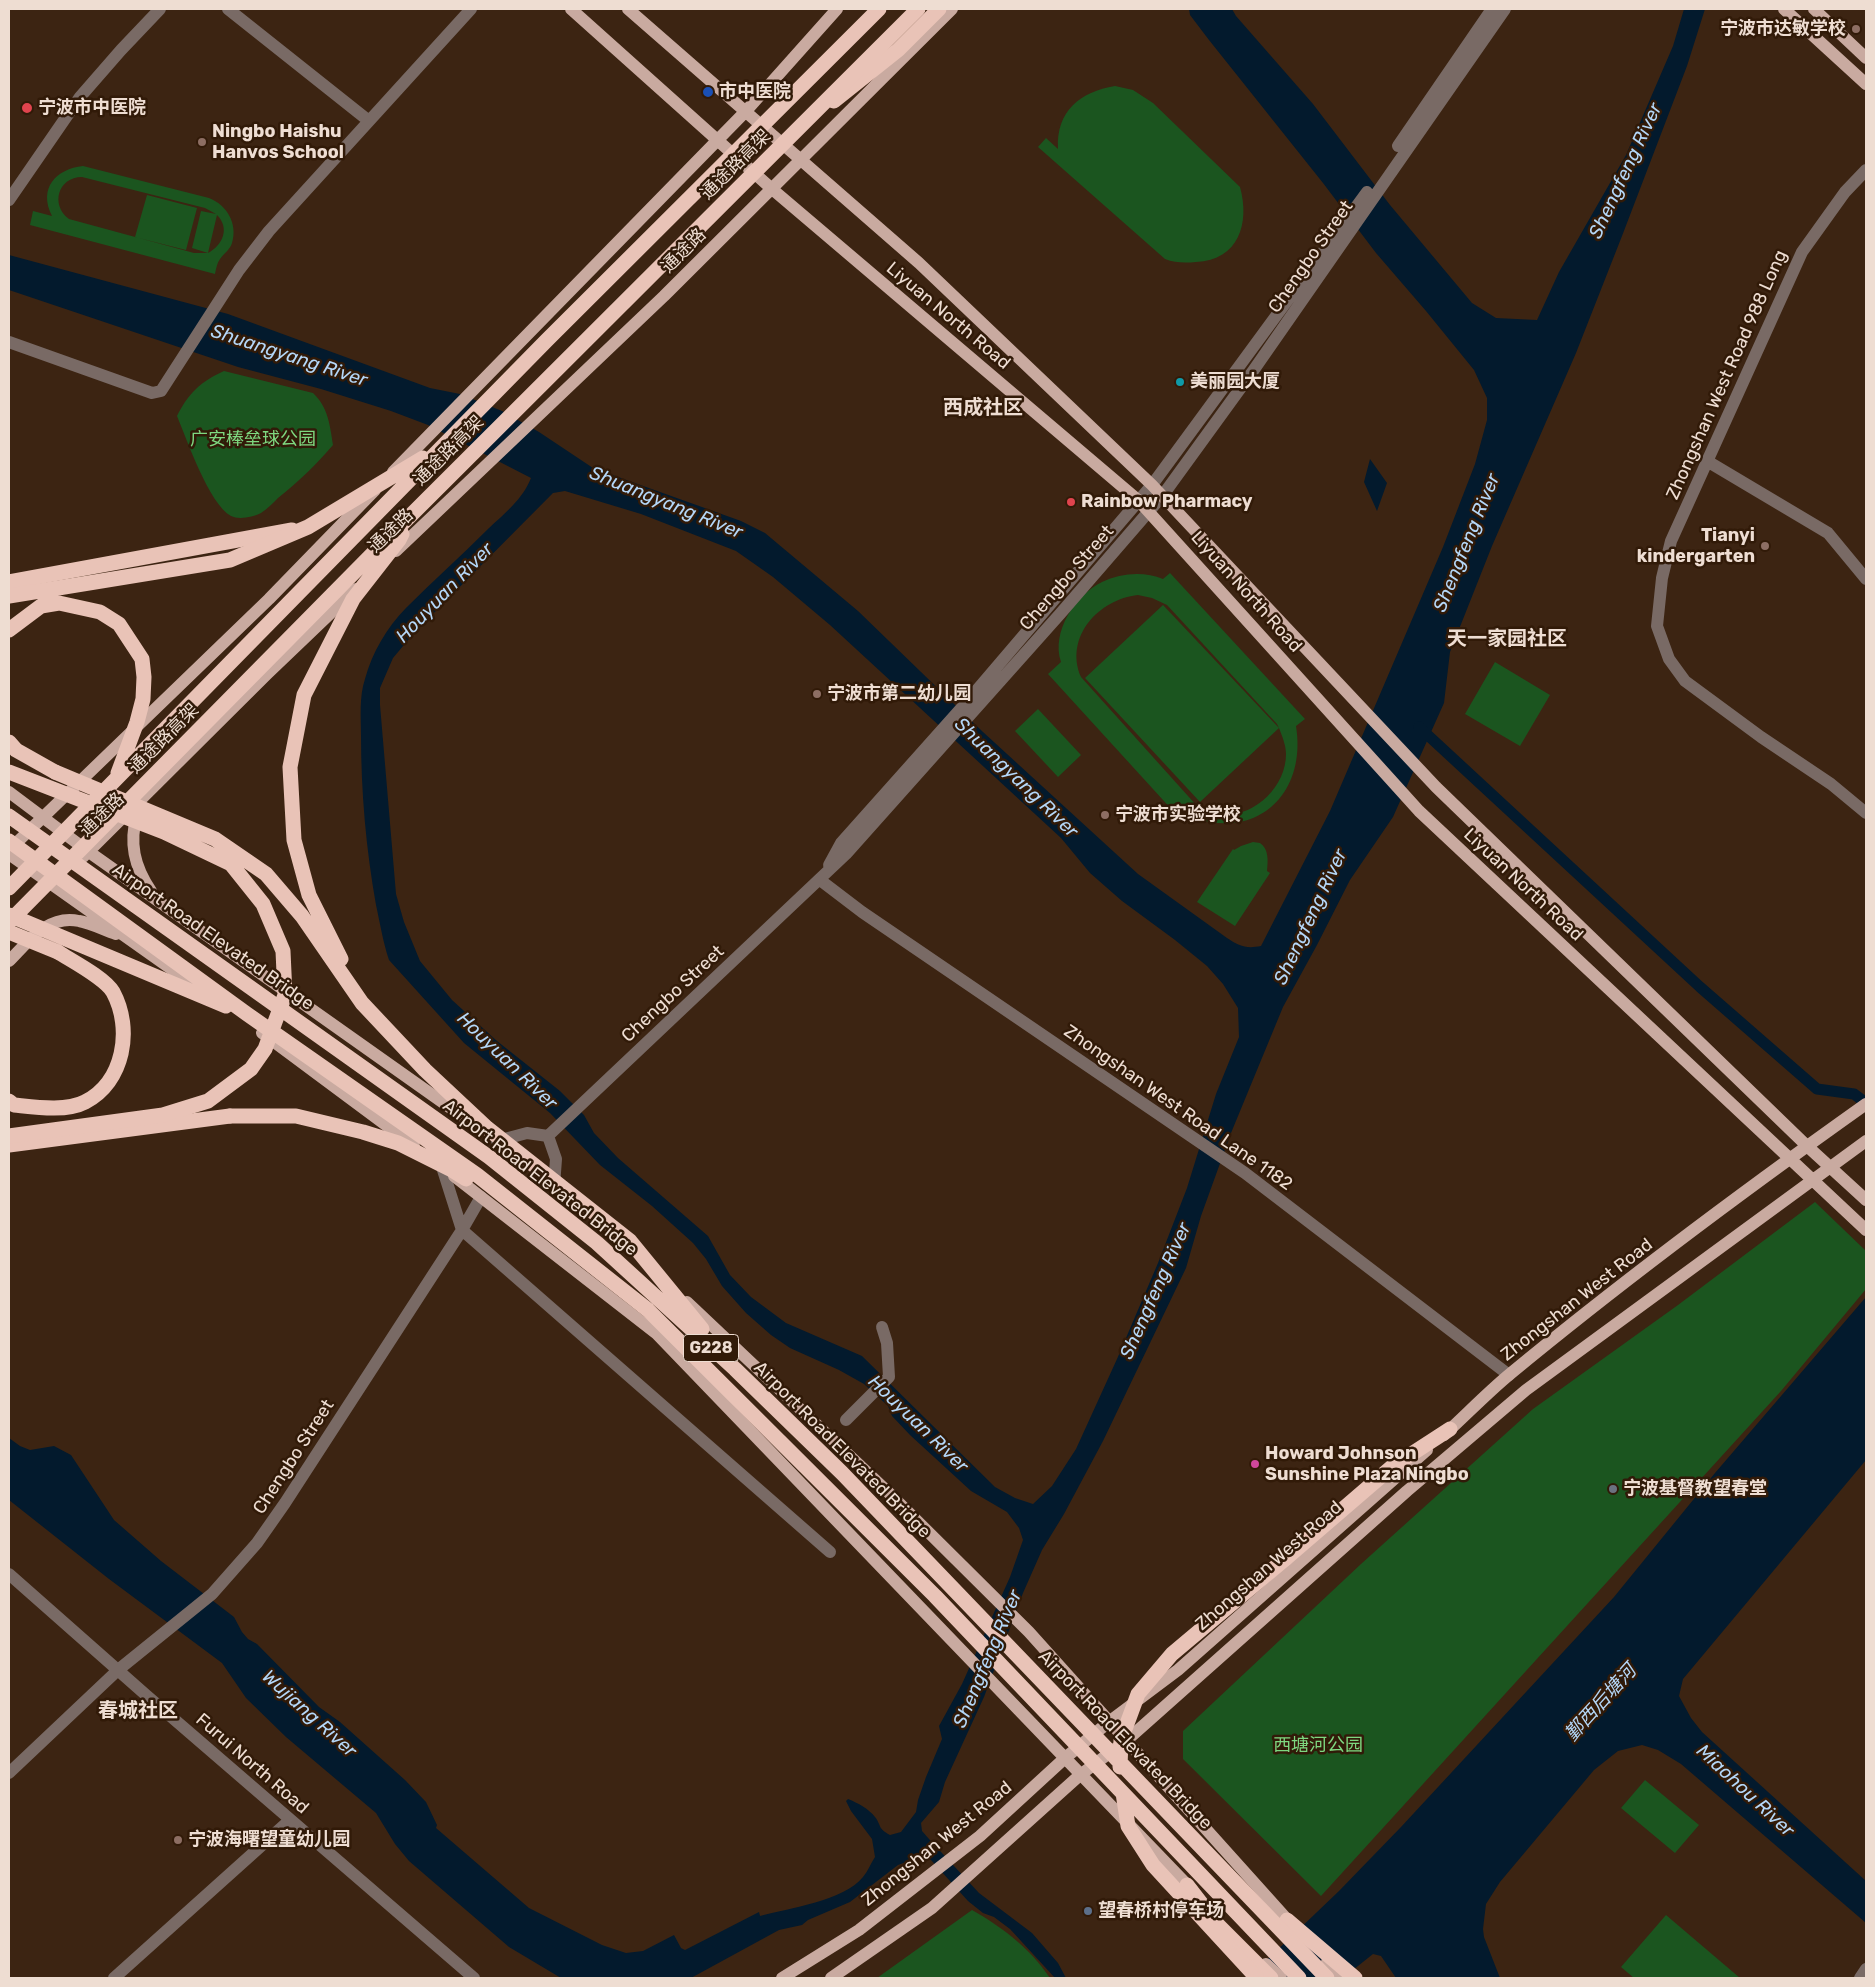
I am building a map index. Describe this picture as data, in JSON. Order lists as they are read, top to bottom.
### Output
{
  "streets": {
    "highway": ["通途路高架", "Airport Road Elevated Bridge", "G228"],
    "main road": ["通途路", "Liyuan North Road", "Zhongshan West Road"],
    "street": [
      "Chengbo Street",
      "Zhongshan West Road 988 Long",
      "Zhongshan West Road Lane 1182",
      "Furui North Road"
    ]
  },
  "crossings": [
    ["通途路", "Liyuan North Road"],
    ["Chengbo Street", "Liyuan North Road"],
    ["Chengbo Street", "Zhongshan West Road Lane 1182"],
    ["Chengbo Street", "Furui North Road"],
    ["Liyuan North Road", "Zhongshan West Road"],
    ["Zhongshan West Road Lane 1182", "Zhongshan West Road"]
  ],
  "districts": ["西成社区", "天一家园社区", "春城社区"],
  "water": [
    "Shengfeng River",
    "Shuangyang River",
    "Houyuan River",
    "鄞西后塘河",
    "Wujiang River",
    "Miaohou River"
  ],
  "parks": ["广安棒垒球公园", "西塘河公园"],
  "places": [
    "宁波市达敏学校",
    "市中医院",
    "宁波市中医院",
    "Ningbo Haishu Hanvos School",
    "美丽园大厦",
    "Rainbow Pharmacy",
    "Tianyi kindergarten",
    "宁波市第二幼儿园",
    "宁波市实验学校",
    "Howard Johnson Sunshine Plaza Ningbo",
    "宁波基督教望春堂",
    "宁波海曙望童幼儿园",
    "望春桥村停车场"
  ]
}
